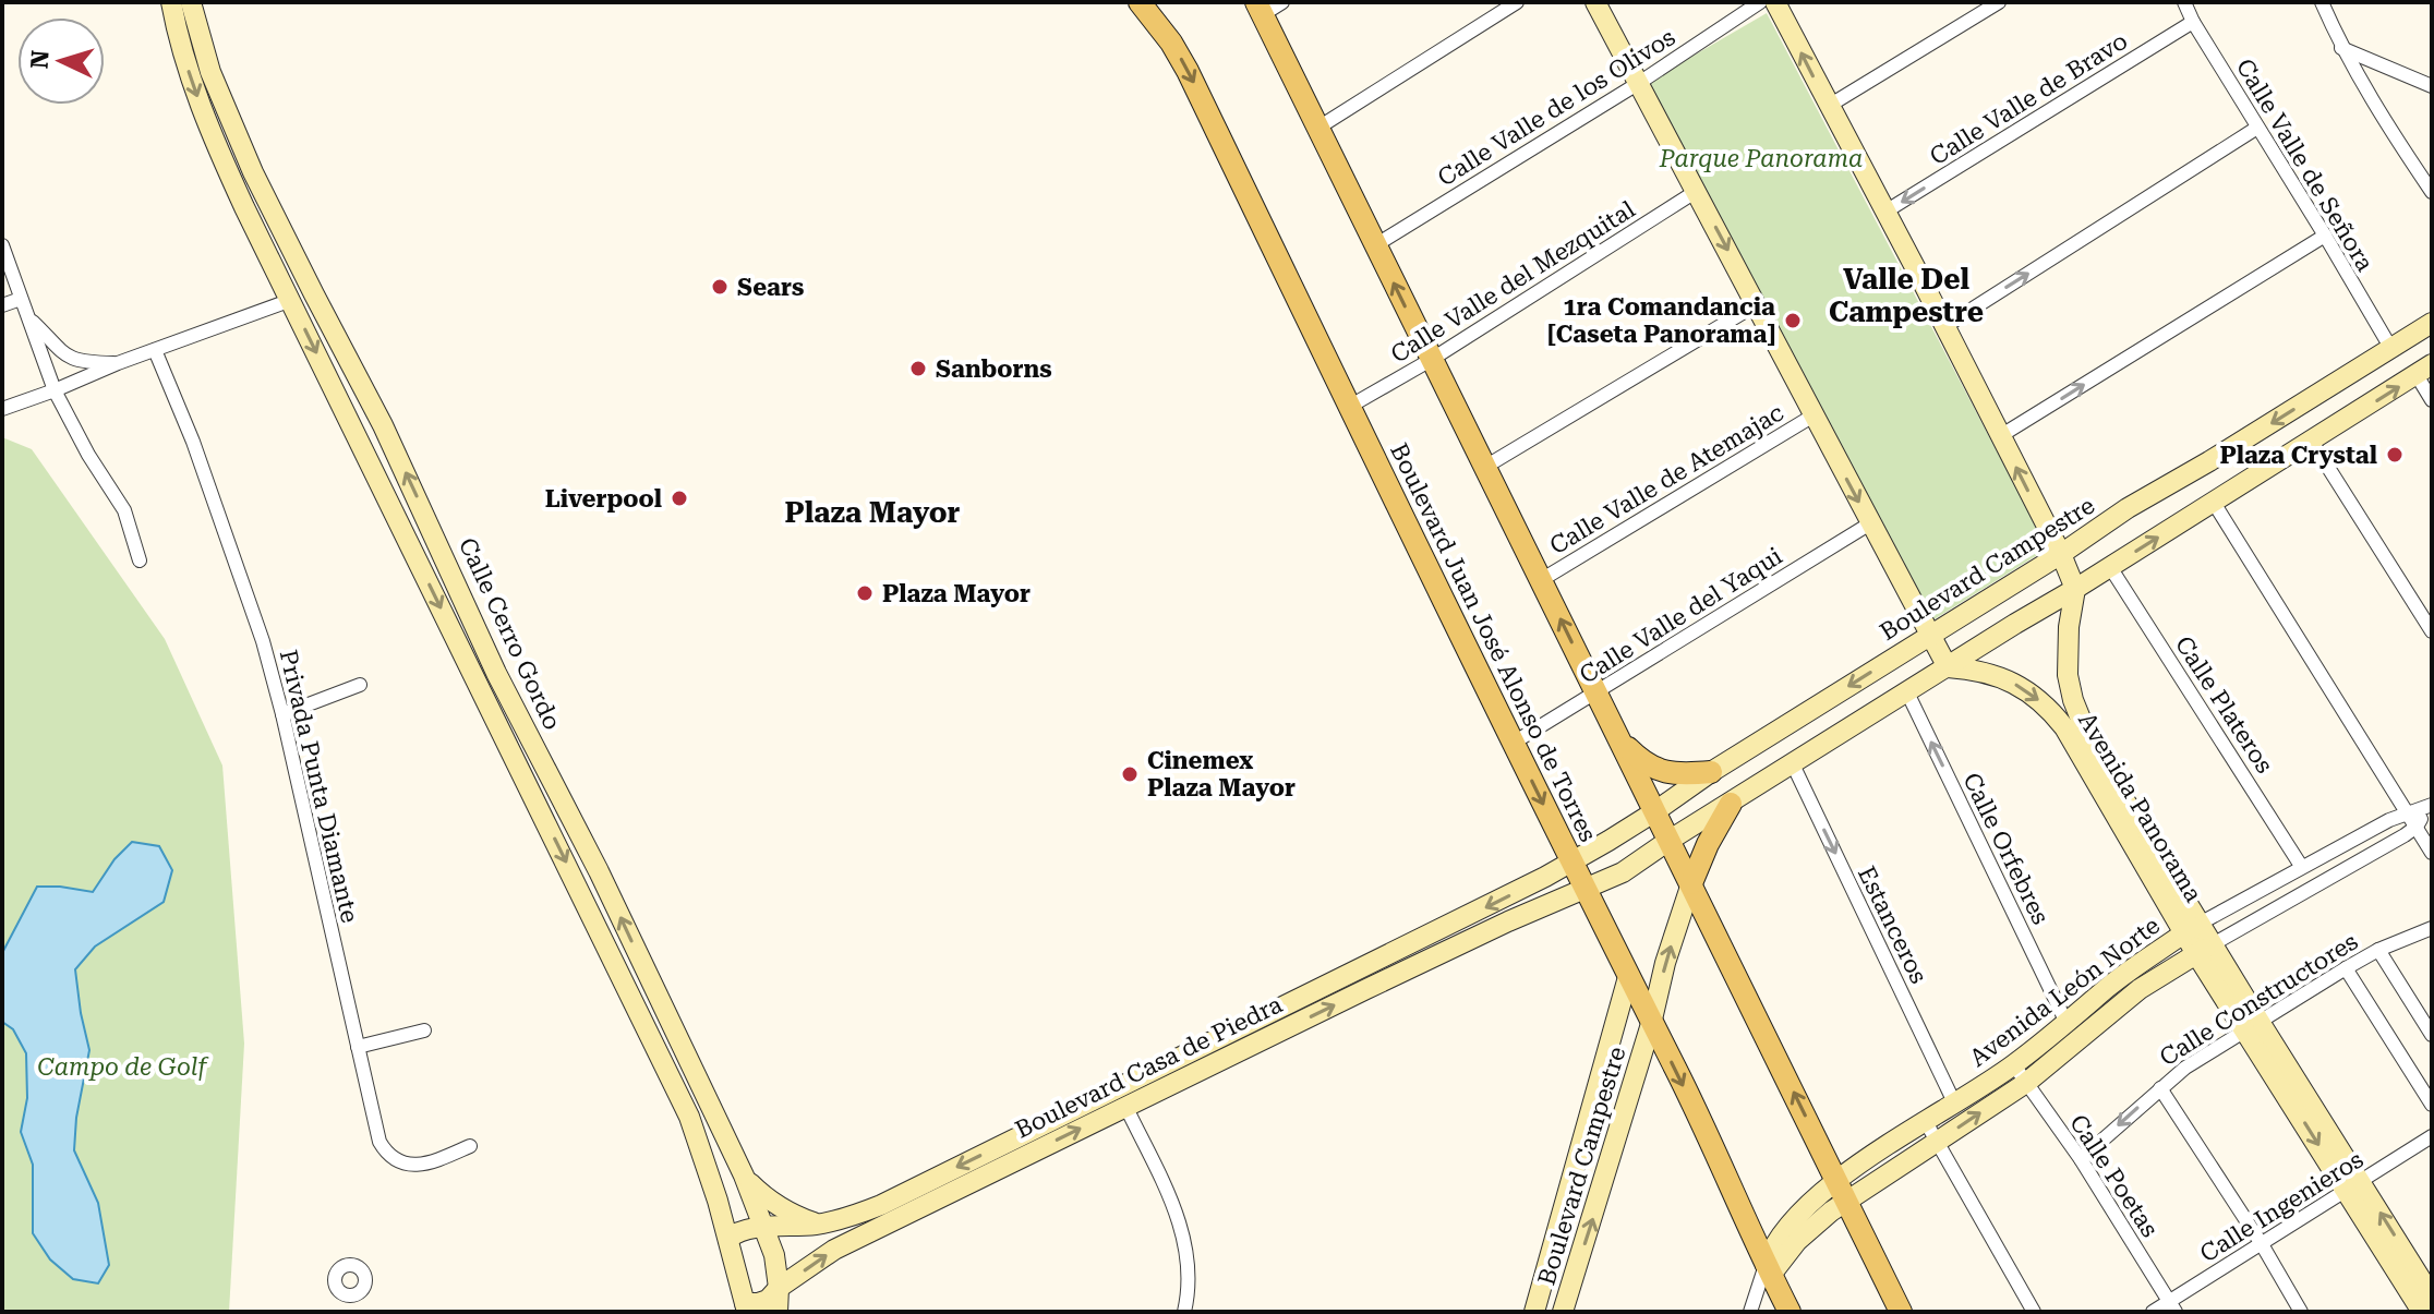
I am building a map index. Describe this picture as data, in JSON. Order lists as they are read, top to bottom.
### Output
{
  "streets": {
    "main road": [
      "Boulevard Campestre",
      "Calle Cerro Gordo",
      "Boulevard Juan José Alonso de Torres",
      "Avenida Panorama",
      "Avenida León Norte",
      "Boulevard Casa de Piedra"
    ],
    "street": [
      "Calle Valle de Bravo",
      "Calle Valle de los Olivos",
      "Calle Valle de Señora",
      "Calle Valle del Mezquital",
      "Calle Valle de Atemajac",
      "Calle Valle del Yaqui",
      "Calle Plateros",
      "Privada Punta Diamante",
      "Calle Orfebres",
      "Estanceros",
      "Calle Constructores",
      "Calle Poetas",
      "Calle Ingenieros"
    ]
  },
  "crossings": [
    ["Calle Valle de Bravo", "Calle Valle de Señora"],
    ["Calle Valle de Bravo", "Avenida Panorama"],
    ["Calle Valle de Señora", "Boulevard Campestre"],
    ["Calle Valle del Mezquital", "Boulevard Juan José Alonso de Torres"],
    ["Boulevard Campestre", "Boulevard Juan José Alonso de Torres"],
    ["Boulevard Campestre", "Avenida Panorama"],
    ["Boulevard Campestre", "Boulevard Casa de Piedra"],
    ["Calle Valle del Yaqui", "Boulevard Juan José Alonso de Torres"],
    ["Calle Cerro Gordo", "Boulevard Casa de Piedra"],
    ["Boulevard Juan José Alonso de Torres", "Avenida León Norte"],
    ["Boulevard Juan José Alonso de Torres", "Boulevard Casa de Piedra"],
    ["Calle Plateros", "Avenida León Norte"],
    ["Avenida Panorama", "Avenida León Norte"],
    ["Avenida Panorama", "Calle Constructores"],
    ["Avenida Panorama", "Calle Ingenieros"],
    ["Calle Orfebres", "Avenida León Norte"],
    ["Estanceros", "Avenida León Norte"],
    ["Avenida León Norte", "Calle Poetas"],
    ["Calle Constructores", "Calle Poetas"],
    ["Calle Poetas", "Calle Ingenieros"]
  ],
  "one_way": ["Calle Valle de Bravo", "Calle Orfebres", "Estanceros"],
  "districts": ["Valle Del Campestre", "Plaza Mayor"],
  "parks": ["Parque Panorama", "Campo de Golf"],
  "places": [
    "Sears",
    "1ra Comandancia [Caseta Panorama]",
    "Sanborns",
    "Plaza Crystal",
    "Liverpool",
    "Plaza Mayor",
    "Cinemex Plaza Mayor"
  ],
  "north": "left"
}
